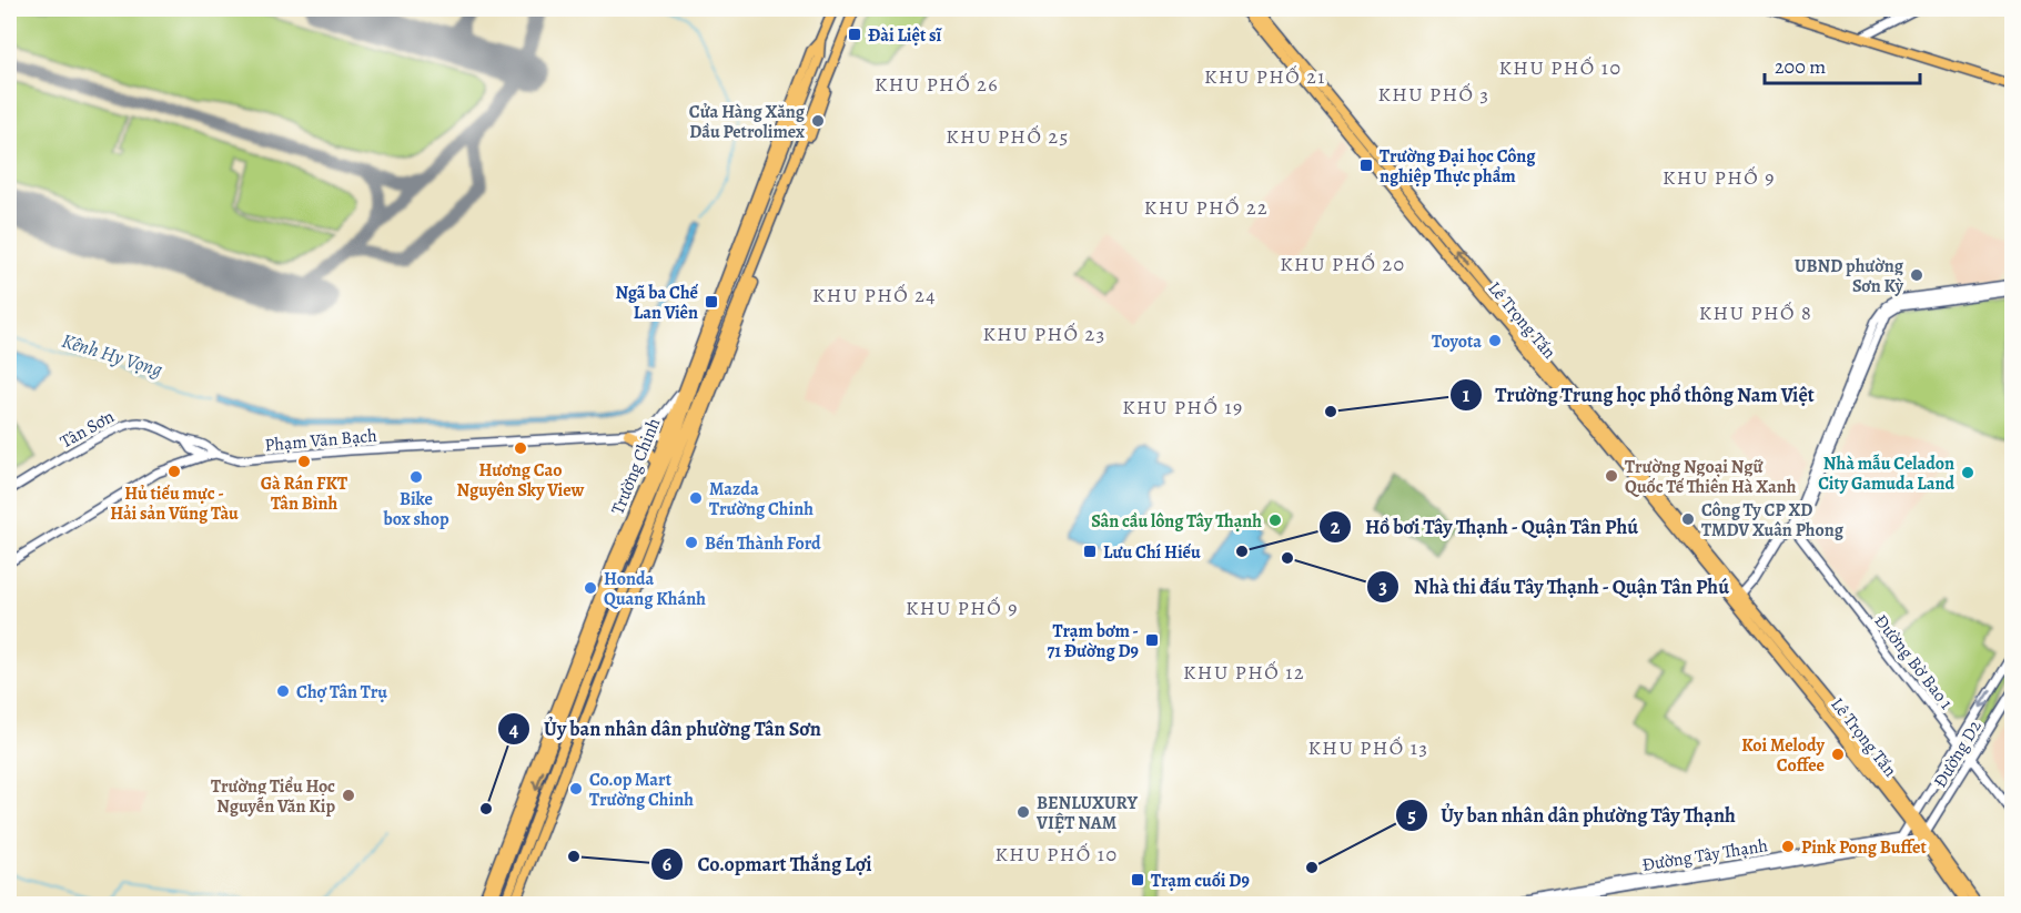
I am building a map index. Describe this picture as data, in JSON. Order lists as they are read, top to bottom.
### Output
{
  "streets": {
    "main road": ["Lê Trọng Tấn", "Trường Chinh"],
    "street": [
      "Tân Sơn",
      "Phạm Văn Bạch",
      "Đường Bờ Bao 1",
      "Đường D2",
      "Đường Tây Thạnh"
    ]
  },
  "crossings": [
    ["Lê Trọng Tấn", "Đường D2"],
    ["Lê Trọng Tấn", "Đường Tây Thạnh"],
    ["Tân Sơn", "Phạm Văn Bạch"],
    ["Phạm Văn Bạch", "Trường Chinh"],
    ["Đường Bờ Bao 1", "Đường D2"],
    ["Đường D2", "Đường Tây Thạnh"]
  ],
  "districts": [
    "KHU PHỐ 10",
    "KHU PHỐ 21",
    "KHU PHỐ 26",
    "KHU PHỐ 3",
    "KHU PHỐ 25",
    "KHU PHỐ 9",
    "KHU PHỐ 22",
    "KHU PHỐ 20",
    "KHU PHỐ 24",
    "KHU PHỐ 8",
    "KHU PHỐ 23",
    "KHU PHỐ 19",
    "KHU PHỐ 9",
    "KHU PHỐ 12",
    "KHU PHỐ 13",
    "KHU PHỐ 10"
  ],
  "water": ["Kênh Hy Vọng"],
  "places": {
    "transit": [
      "Đài Liệt sĩ",
      "Trường Đại học Công nghiệp Thực phẩm",
      "Ngã ba Chế Lan Viên",
      "Lưu Chí Hiếu",
      "Trạm bơm - 71 Đường D9",
      "Trạm cuối D9"
    ],
    "other": [
      "Cửa Hàng Xăng Dầu Petrolimex",
      "UBND phường Sơn Kỳ",
      "Toyota",
      "Trường Trung học phổ thông Nam Việt",
      "Hương Cao Nguyên Sky View",
      "Gà Rán FKT Tân Bình",
      "Hủ tiếu mực - Hải sản Vũng Tàu",
      "Nhà mẫu Celadon City Gamuda Land",
      "Trường Ngoại Ngữ Quốc Tế Thiên Hà Xanh",
      "Bike box shop",
      "Mazda Trường Chinh",
      "Công Ty CP XD TMDV Xuân Phong",
      "Sân cầu lông Tây Thạnh",
      "Bến Thành Ford",
      "Hồ bơi Tây Thạnh - Quận Tân Phú",
      "Nhà thi đấu Tây Thạnh - Quận Tân Phú",
      "Honda Quang Khánh",
      "Chợ Tân Trụ",
      "Koi Melody Coffee",
      "Co.op Mart Trường Chinh",
      "Trường Tiểu Học Nguyễn Văn Kip",
      "Ủy ban nhân dân phường Tân Sơn",
      "BENLUXURY VIỆT NAM",
      "Pink Pong Buffet",
      "Co.opmart Thắng Lợi",
      "Ủy ban nhân dân phường Tây Thạnh"
    ]
  },
  "scale_bar": "200 m"
}
